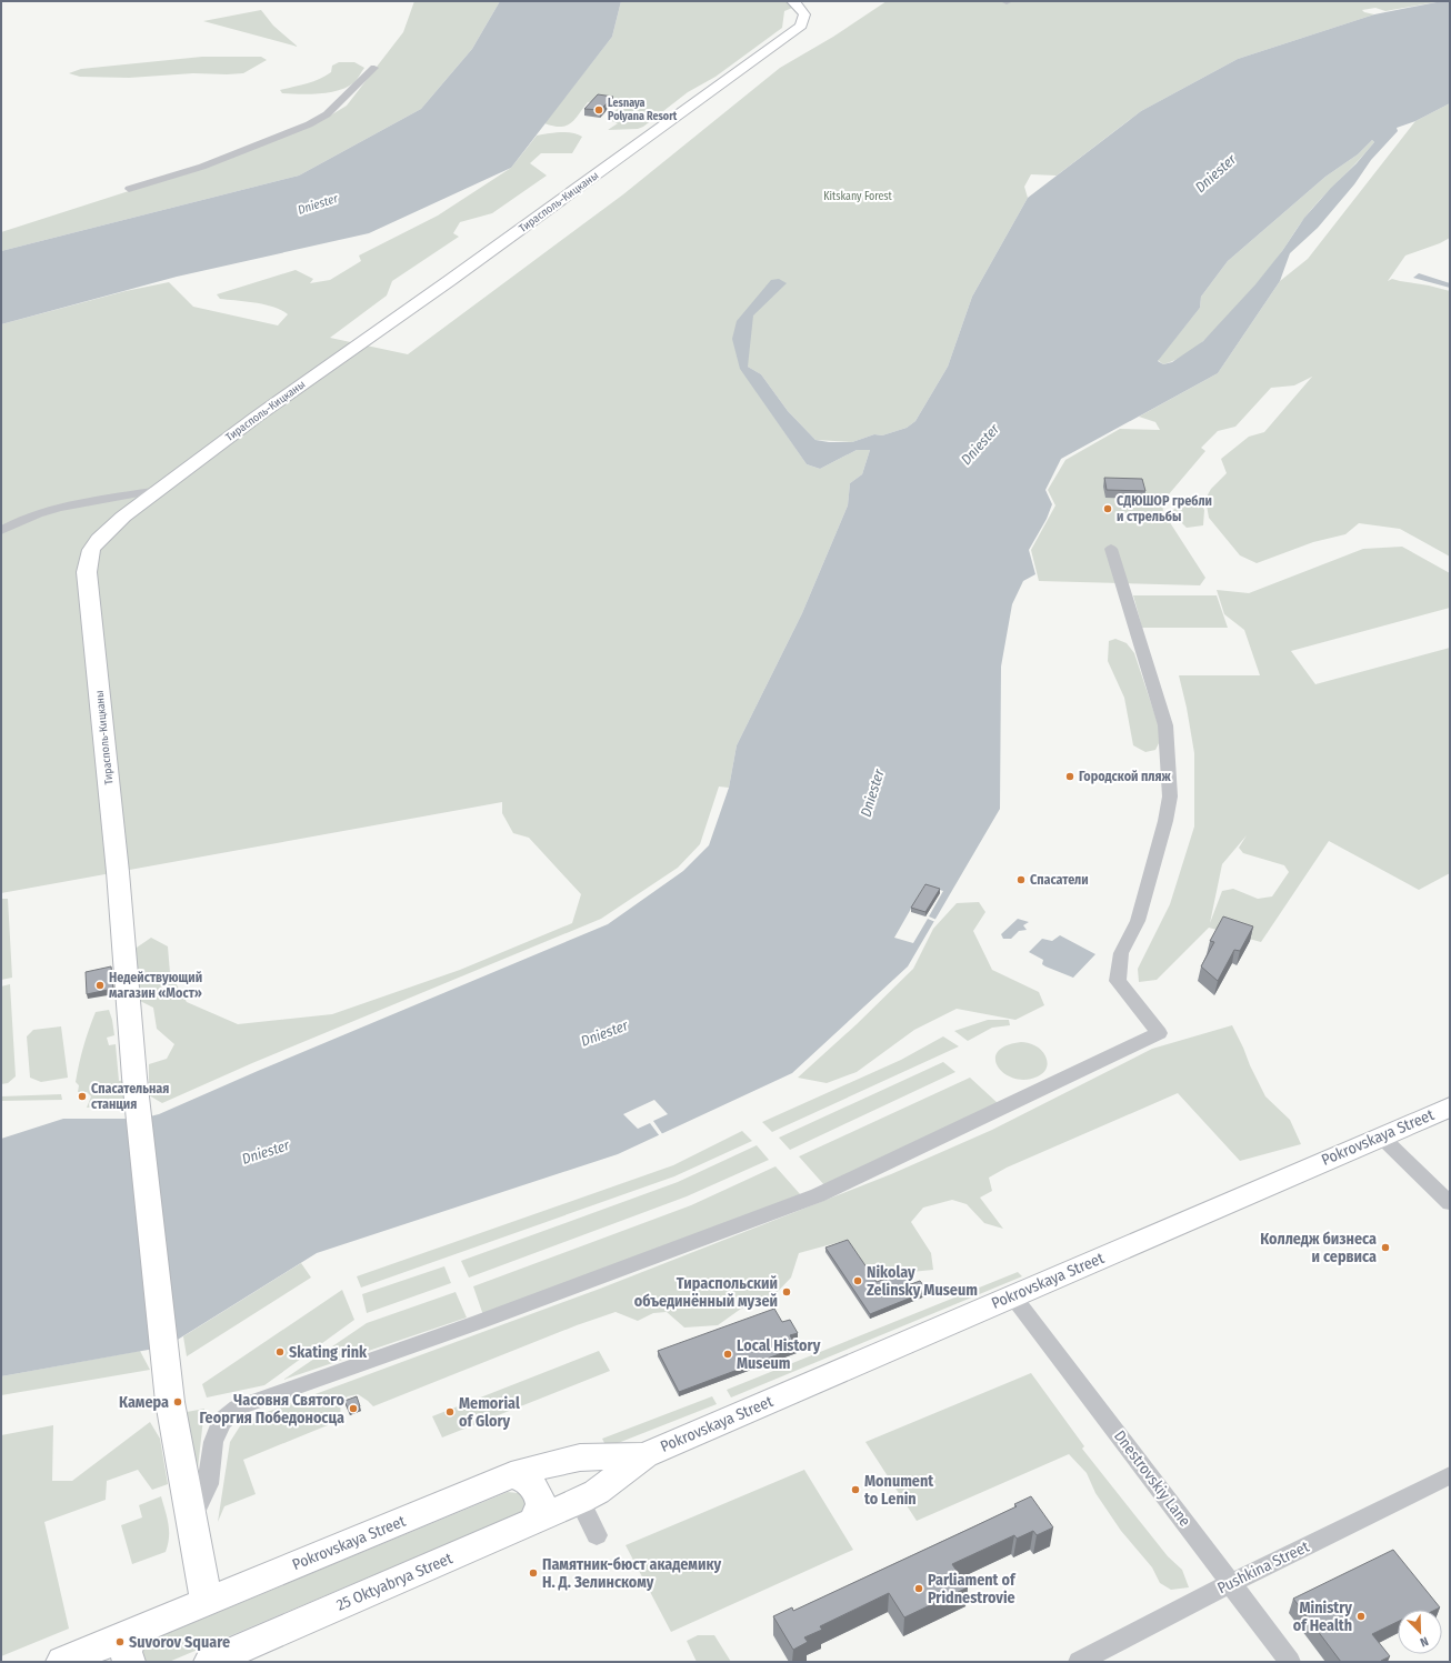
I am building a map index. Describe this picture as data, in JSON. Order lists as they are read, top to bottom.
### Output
{
  "streets": {
    "street": [
      "Тирасполь-Кицканы",
      "Pokrovskaya Street",
      "Dnestrovskiy Lane",
      "Pushkina Street",
      "25 Oktyabrya Street"
    ]
  },
  "crossings": [
    ["Тирасполь-Кицканы", "Pokrovskaya Street"],
    ["Pokrovskaya Street", "Dnestrovskiy Lane"],
    ["Pokrovskaya Street", "25 Oktyabrya Street"],
    ["Dnestrovskiy Lane", "Pushkina Street"]
  ],
  "water": ["Dniester"],
  "parks": ["Kitskany Forest"],
  "places": [
    "Lesnaya Polyana Resort",
    "СДЮШОР гребли и стрельбы",
    "Городской пляж",
    "Спасатели",
    "Недействующий магазин «Мост»",
    "Спасательная станция",
    "Колледж бизнеса и сервиса",
    "Nikolay Zelinsky Museum",
    "Тираспольский объединённый музей",
    "Skating rink",
    "Local History Museum",
    "Камера",
    "Часовня Святого Георгия Победоносца",
    "Memorial of Glory",
    "Monument to Lenin",
    "Памятник-бюст академику Н. Д. Зелинскому",
    "Parliament of Pridnestrovie",
    "Ministry of Health",
    "Suvorov Square"
  ],
  "north": "bottom right"
}
